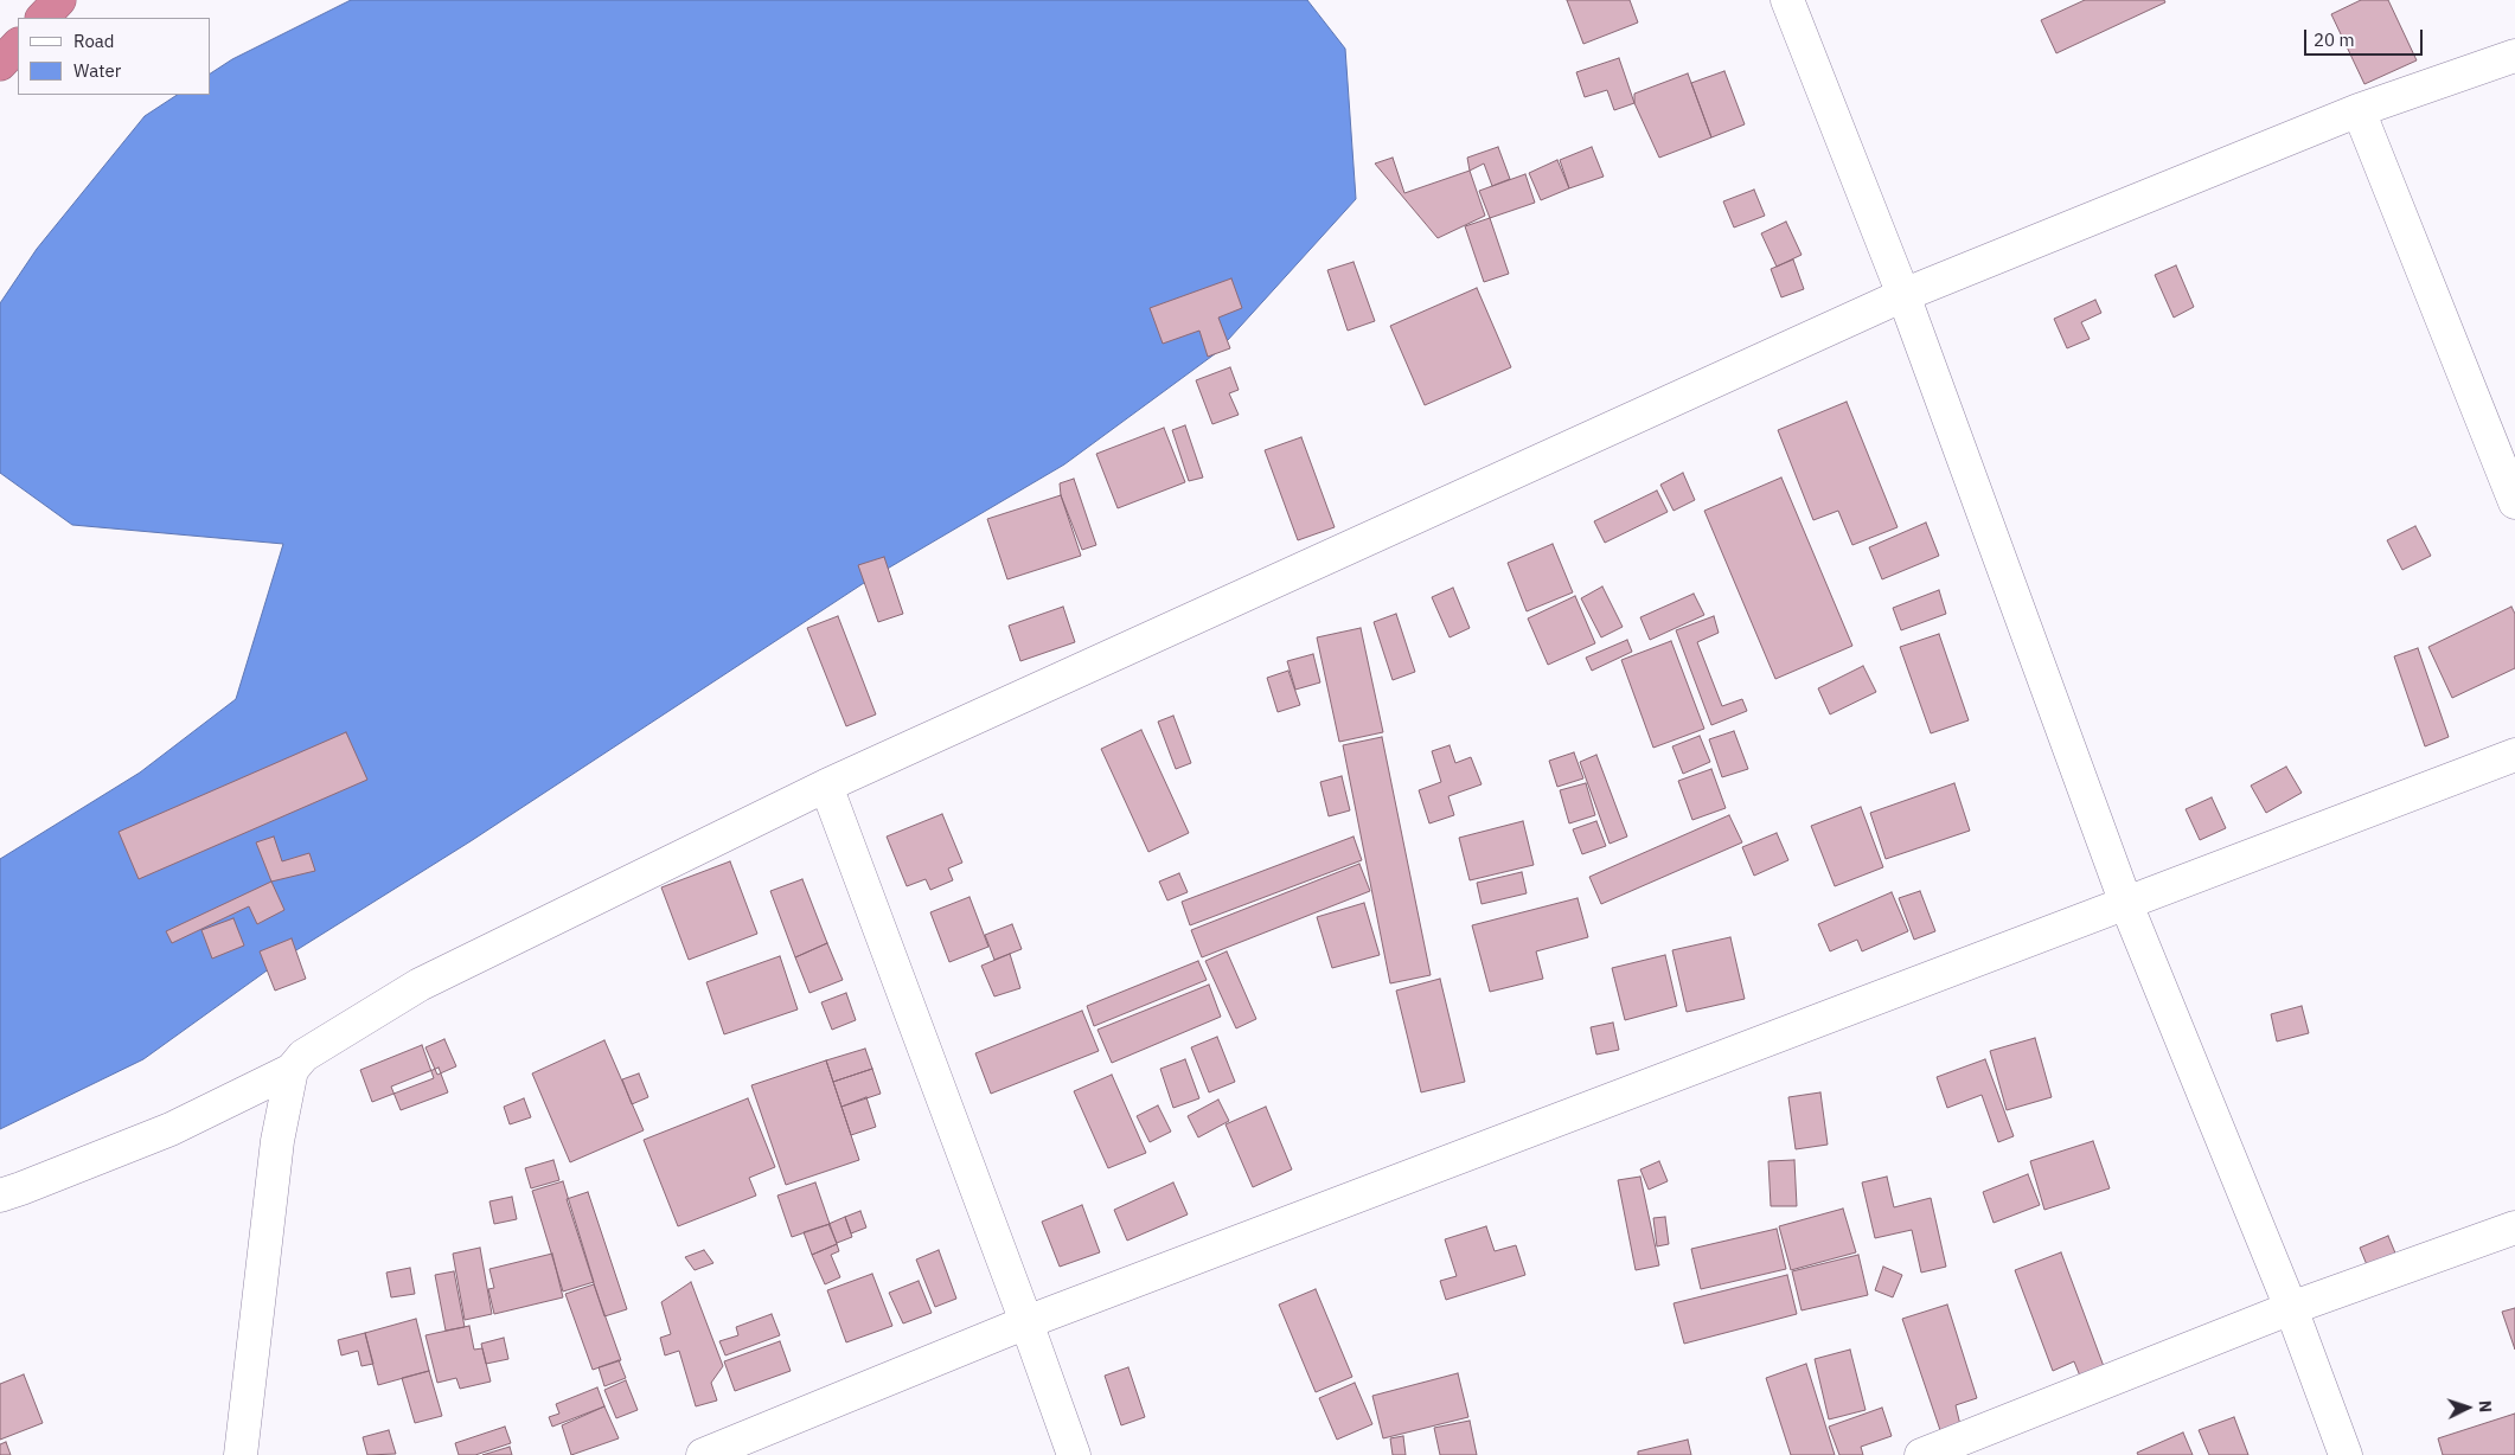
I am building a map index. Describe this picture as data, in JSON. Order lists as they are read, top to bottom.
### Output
{
  "legend": ["Road", "Water"],
  "scale_bar": "20 m",
  "north": "right"
}
